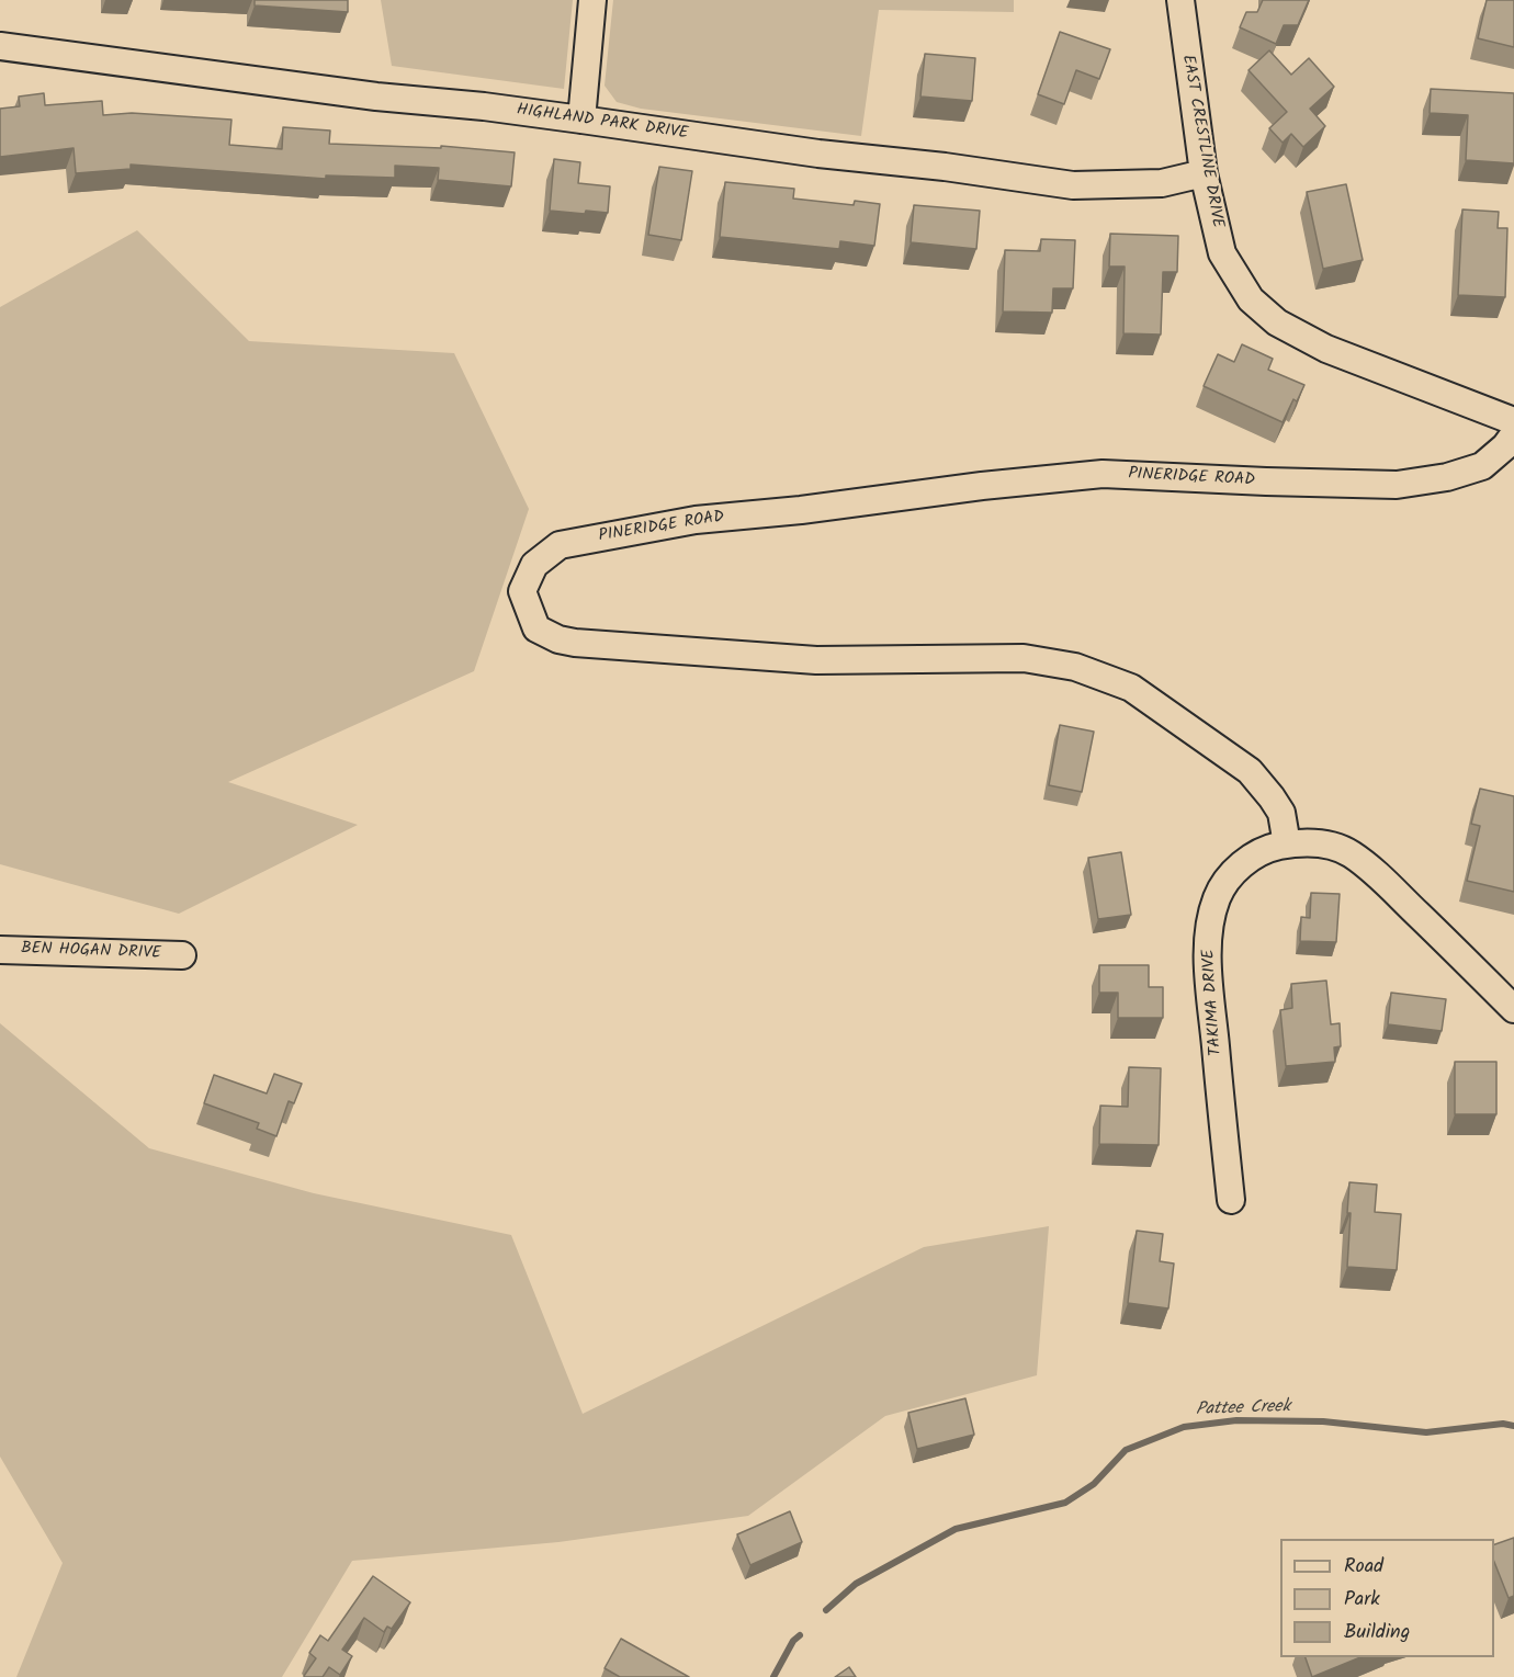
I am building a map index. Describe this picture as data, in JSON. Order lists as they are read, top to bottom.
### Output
{
  "streets": {
    "street": [
      "HIGHLAND PARK DRIVE",
      "EAST CRESTLINE DRIVE",
      "PINERIDGE ROAD",
      "BEN HOGAN DRIVE",
      "TAKIMA DRIVE"
    ]
  },
  "crossings": [
    ["HIGHLAND PARK DRIVE", "EAST CRESTLINE DRIVE"],
    ["PINERIDGE ROAD", "TAKIMA DRIVE"]
  ],
  "water": ["Pattee Creek"],
  "legend": ["Road", "Park", "Building"]
}
